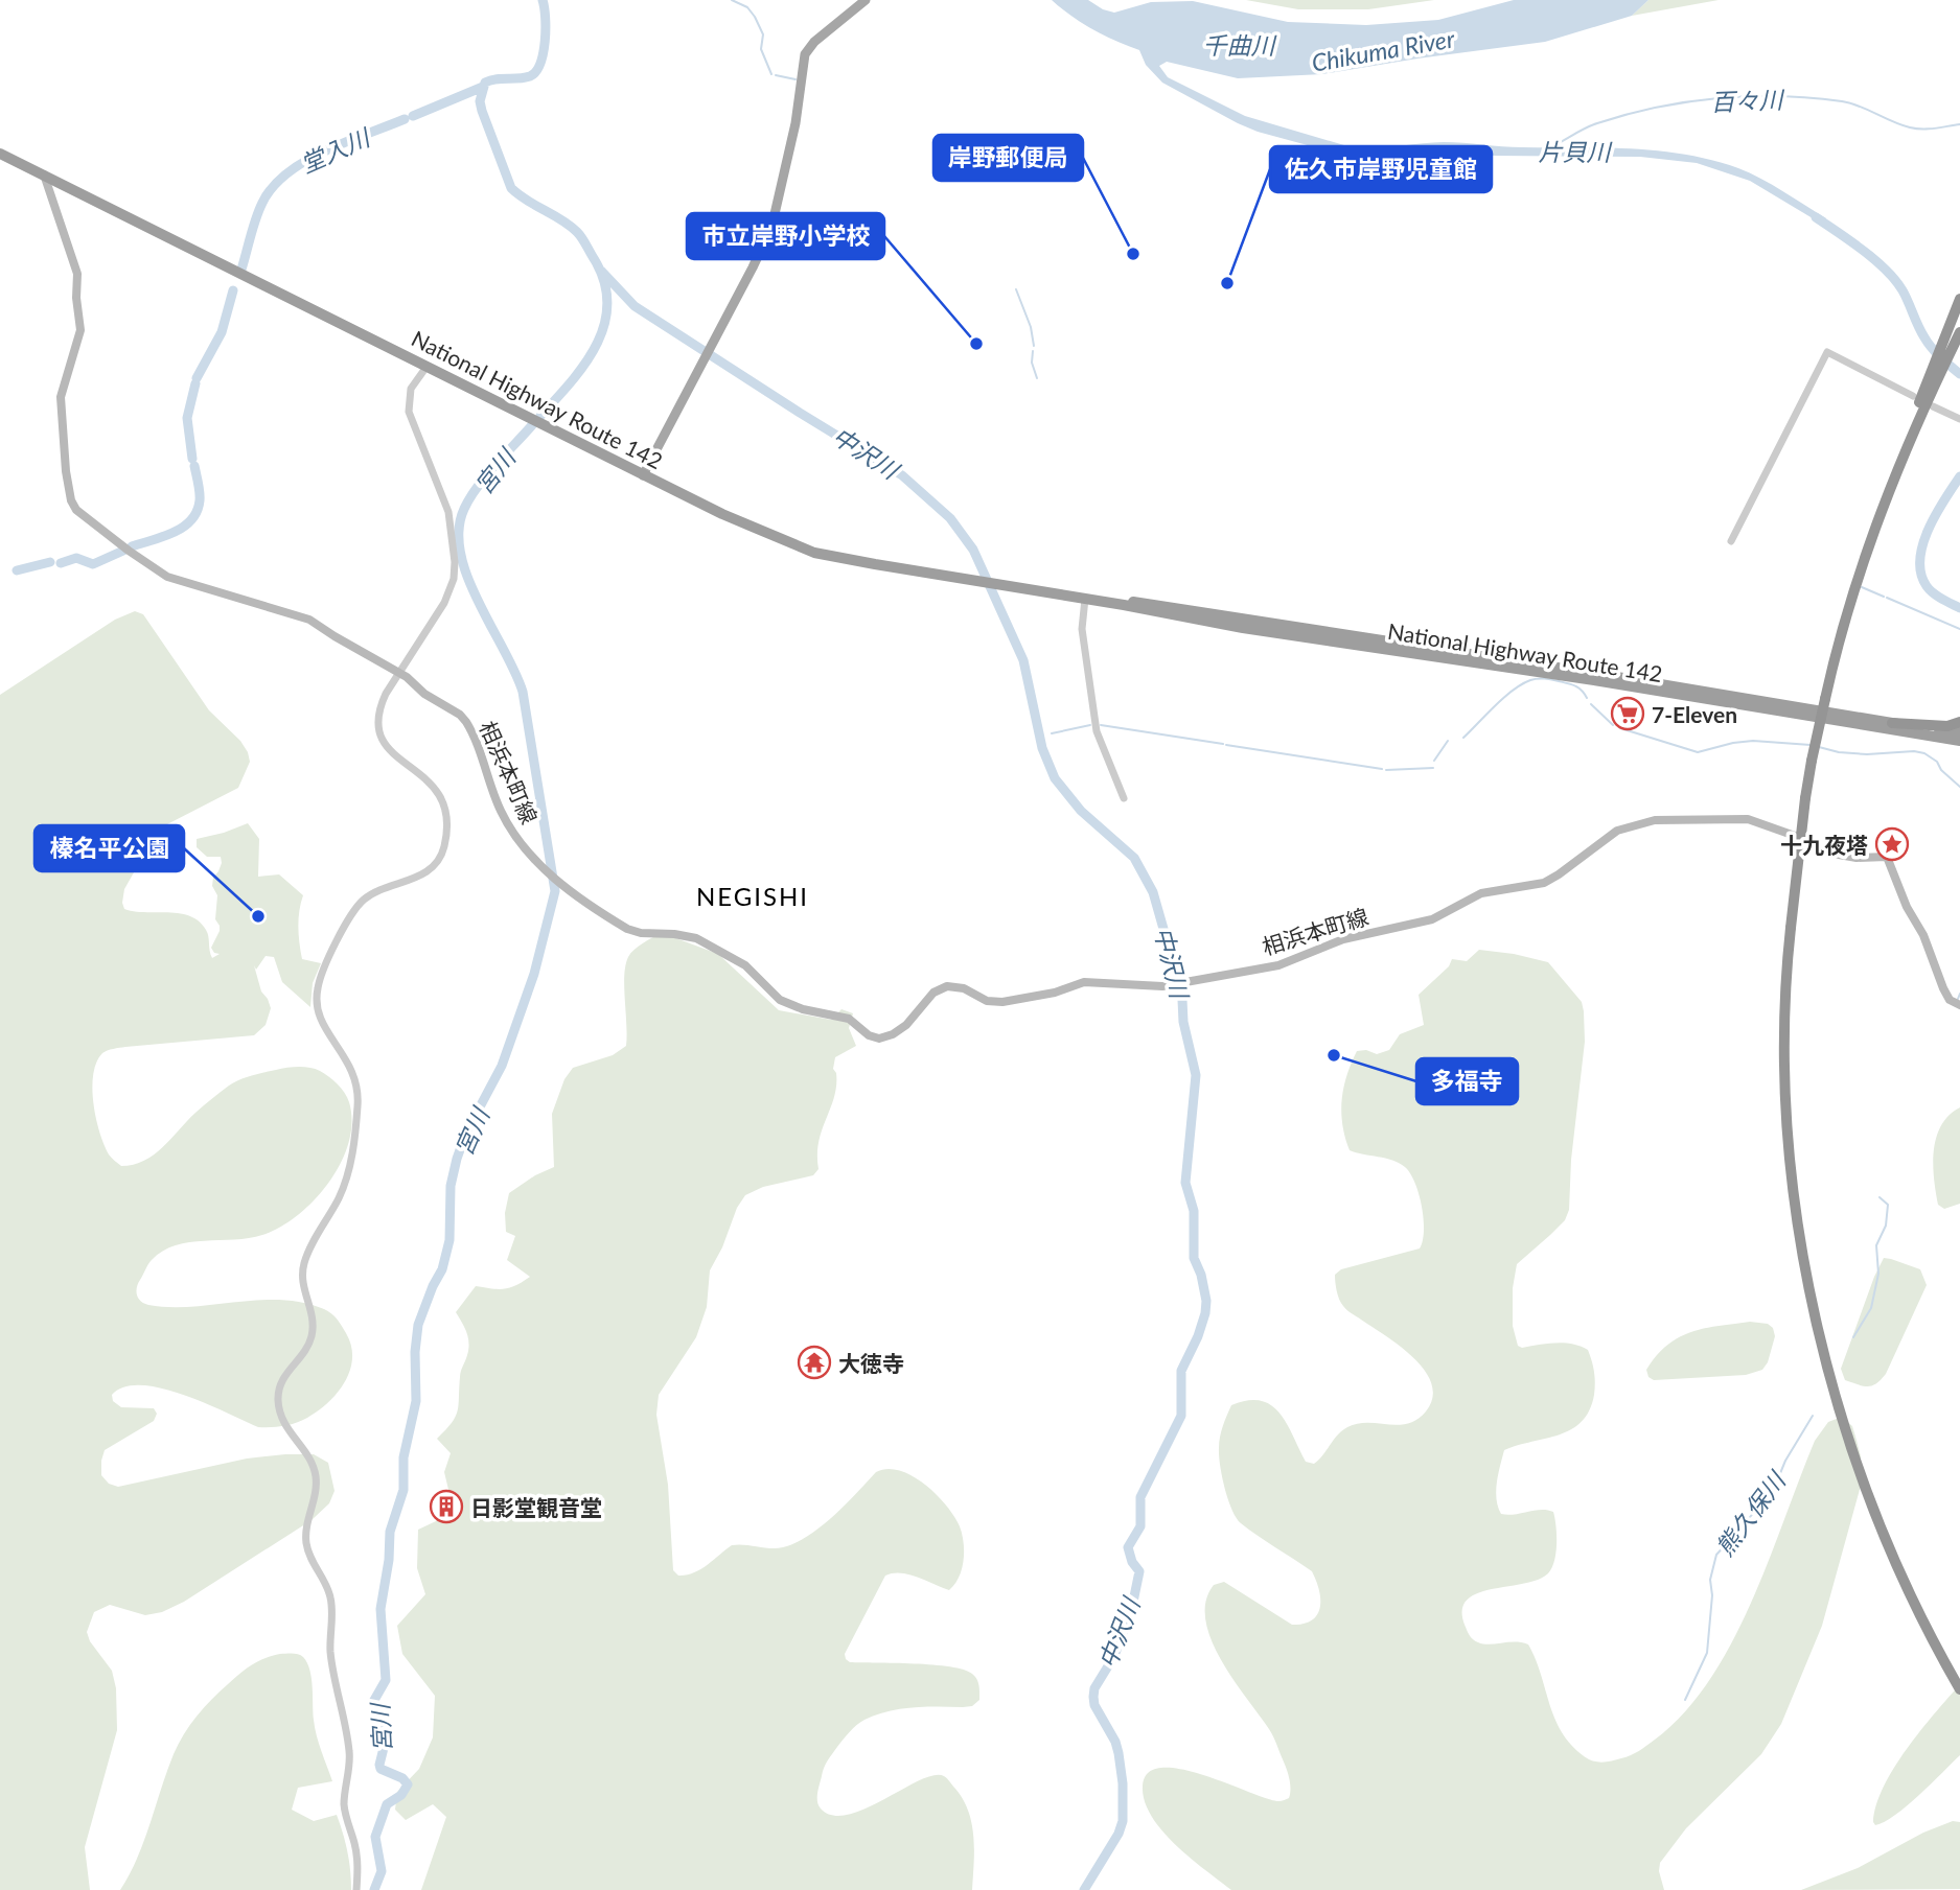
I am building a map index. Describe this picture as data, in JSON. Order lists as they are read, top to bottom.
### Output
{
  "streets": {
    "highway": ["National Highway Route 142"],
    "main road": ["相浜本町線"]
  },
  "crossings": [
    ["National Highway Route 142", "相浜本町線"]
  ],
  "districts": ["NEGISHI"],
  "water": [
    "千曲川",
    "Chikuma River",
    "百々川",
    "堂入川",
    "片貝川",
    "中沢川",
    "宮川",
    "熊久保川"
  ],
  "places": {
    "other": [
      "岸野郵便局",
      "佐久市岸野児童館",
      "市立岸野小学校",
      "榛名平公園",
      "多福寺"
    ],
    "supermarket": ["7-Eleven"],
    "place": ["十九夜塔"],
    "temple": ["大徳寺"],
    "building": ["日影堂観音堂"]
  }
}
